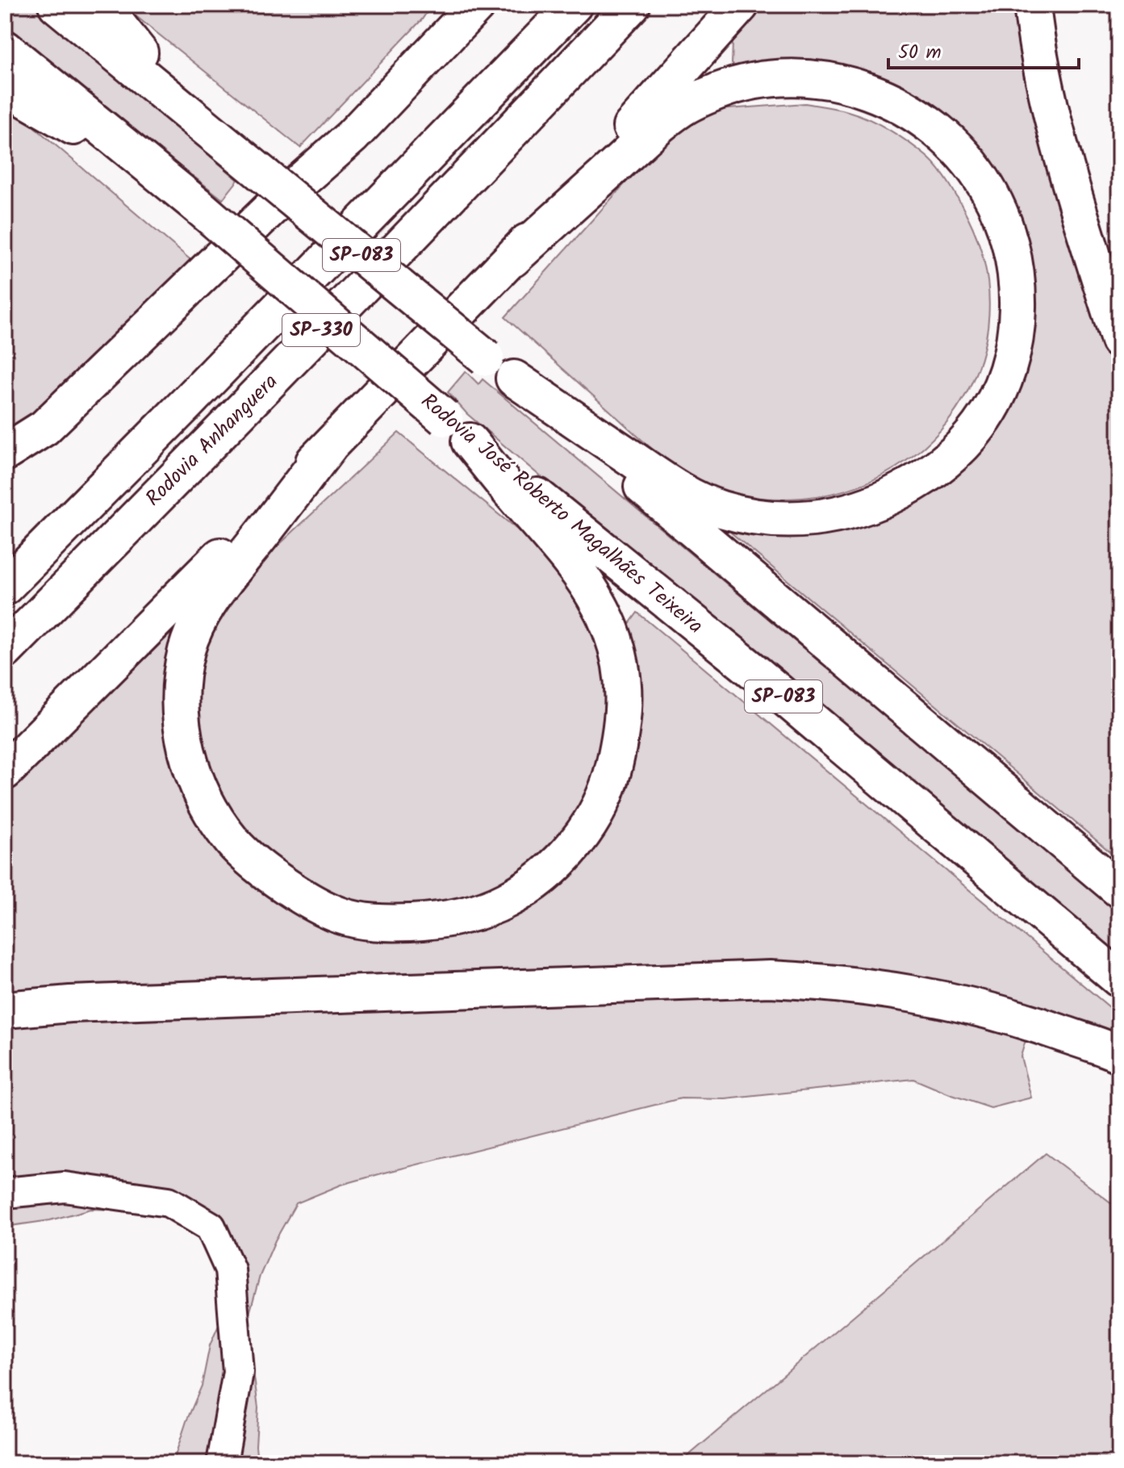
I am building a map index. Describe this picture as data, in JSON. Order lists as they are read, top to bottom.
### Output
{
  "streets": {
    "highway": [
      "SP-083",
      "SP-330",
      "Rodovia Anhanguera",
      "Rodovia José Roberto Magalhães Teixeira"
    ]
  },
  "scale_bar": "50 m"
}
